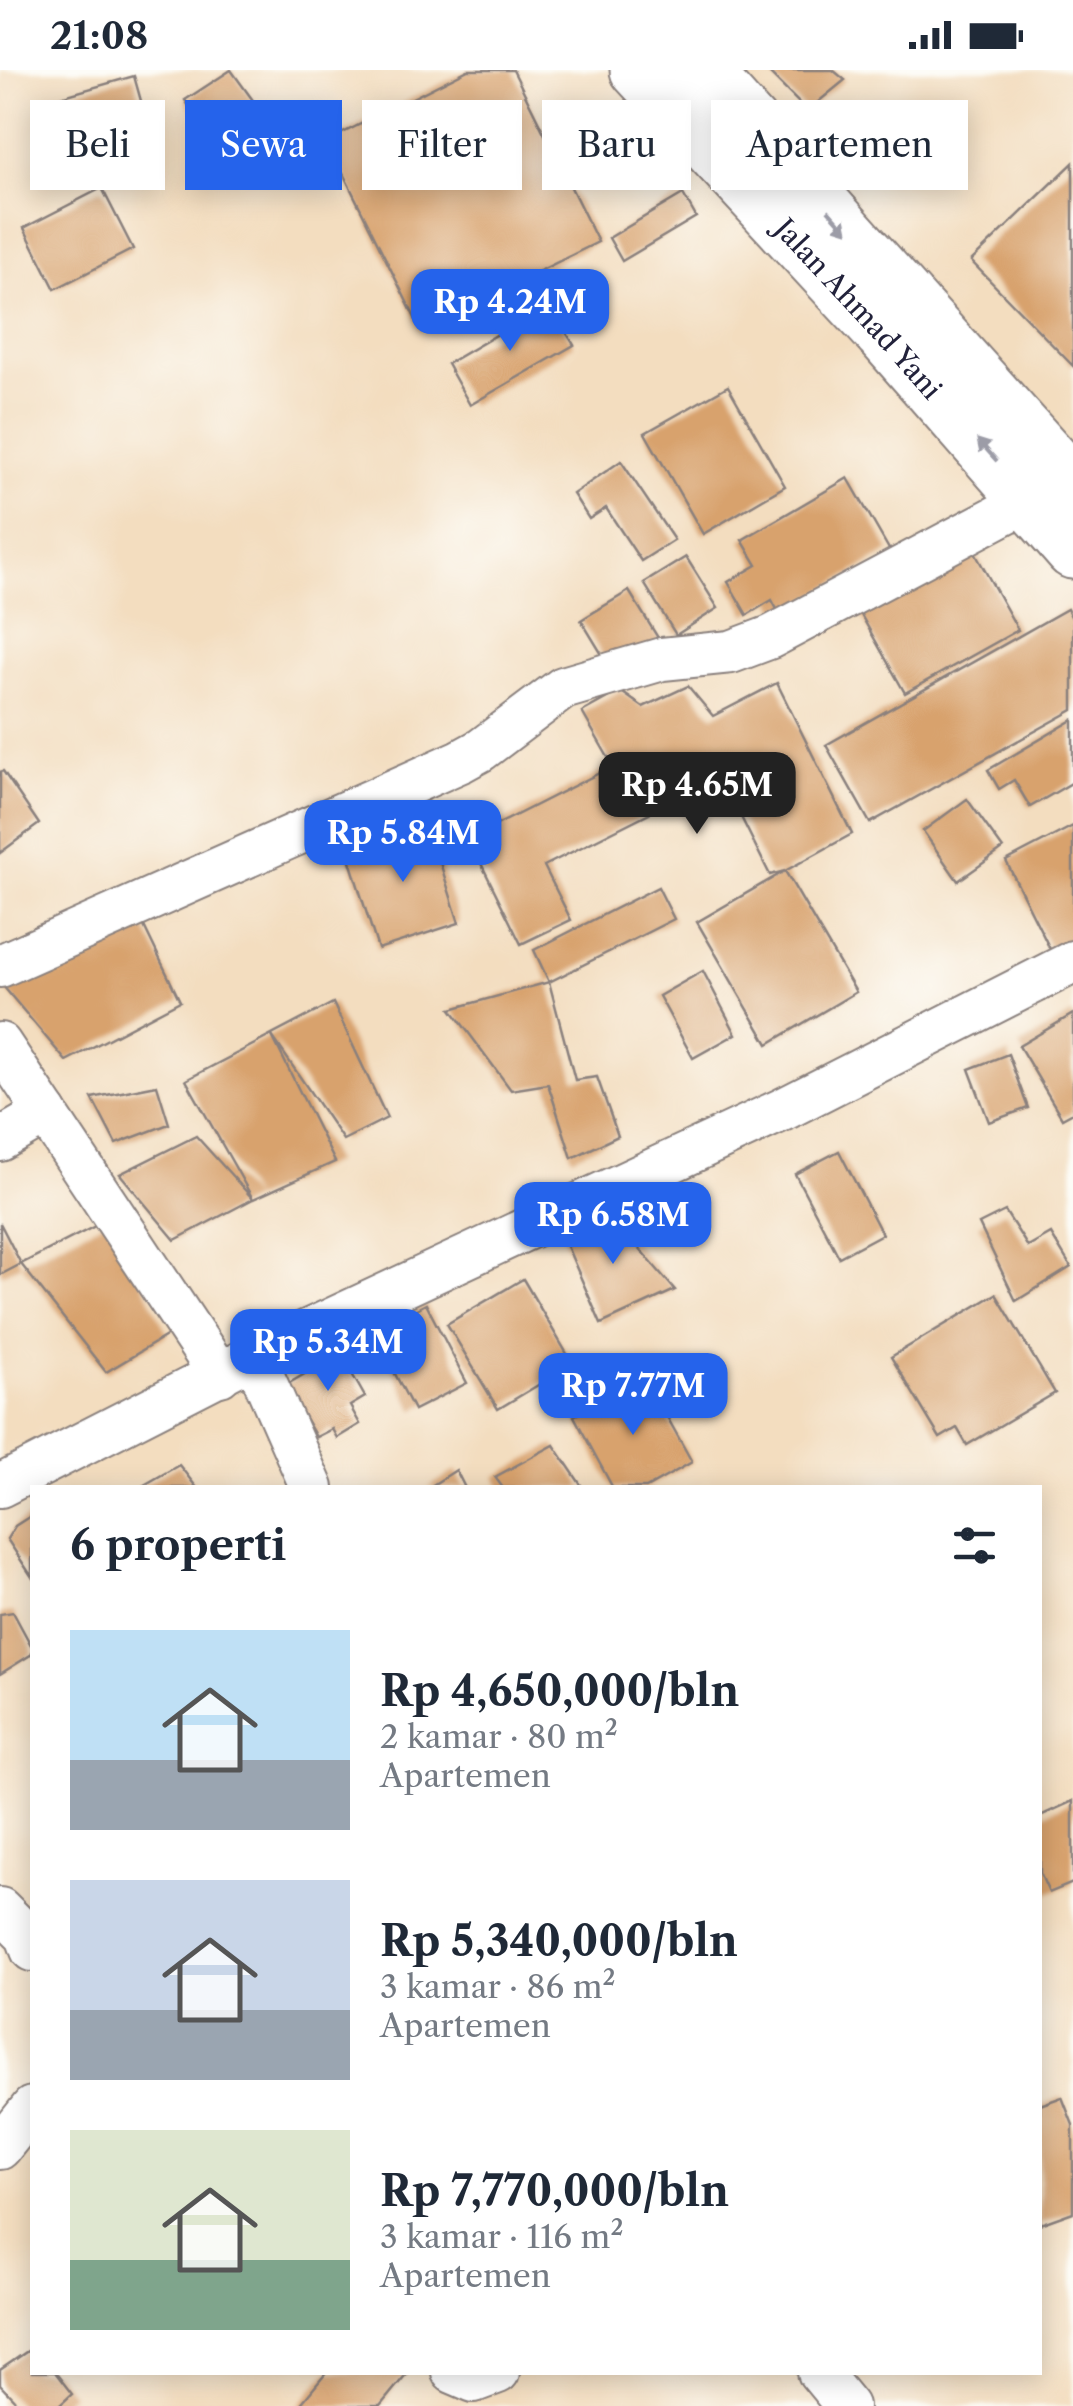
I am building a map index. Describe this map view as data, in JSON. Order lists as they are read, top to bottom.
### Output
{
  "streets": {
    "main road": ["Jalan Ahmad Yani"]
  },
  "page": {
    "status": "21:08",
    "chip": [
      "Beli",
      "Sewa",
      "Filter",
      "Baru",
      "Apartemen"
    ],
    "price": [
      "Rp 4.24M",
      "Rp 4.65M",
      "Rp 5.84M",
      "Rp 6.58M",
      "Rp 5.34M",
      "Rp 7.77M"
    ],
    "heading": "6 properti",
    "list": [
      {
        "name": "Rp 4,650,000/bln",
        "note": "2 kamar · 80 m² · Apartemen"
      },
      {
        "name": "Rp 5,340,000/bln",
        "note": "3 kamar · 86 m² · Apartemen"
      },
      {
        "name": "Rp 7,770,000/bln",
        "note": "3 kamar · 116 m² · Apartemen"
      }
    ]
  }
}
